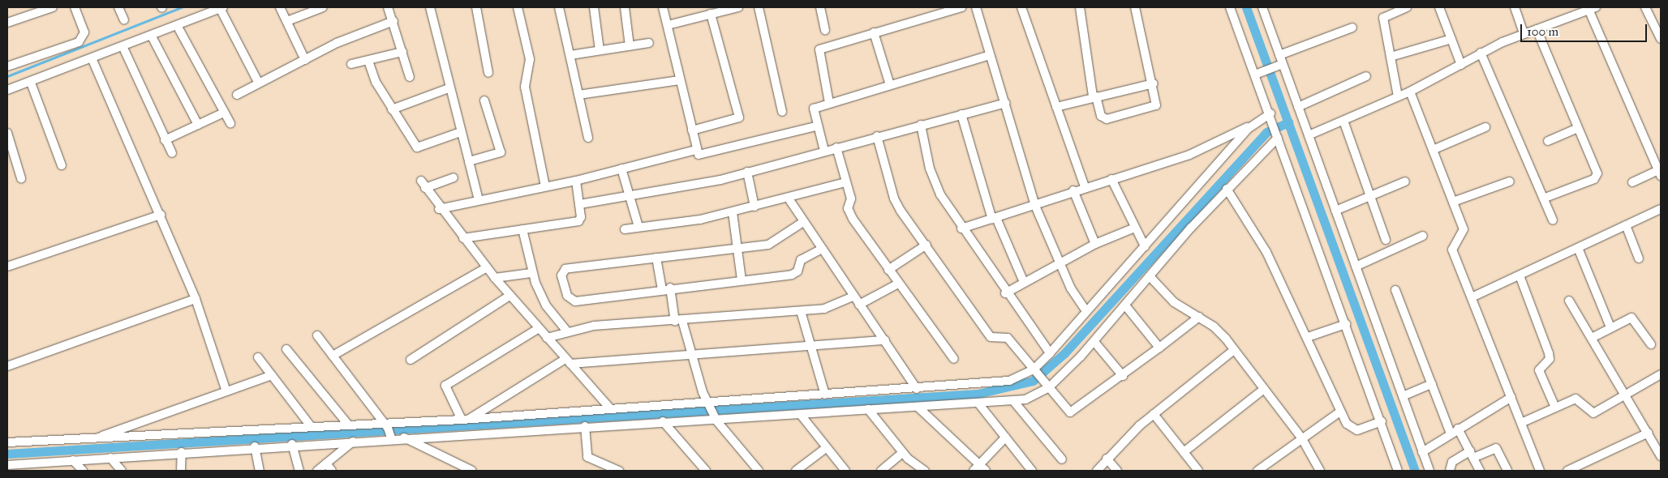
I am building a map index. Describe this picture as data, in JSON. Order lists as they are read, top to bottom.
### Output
{
  "scale_bar": "100 m"
}
